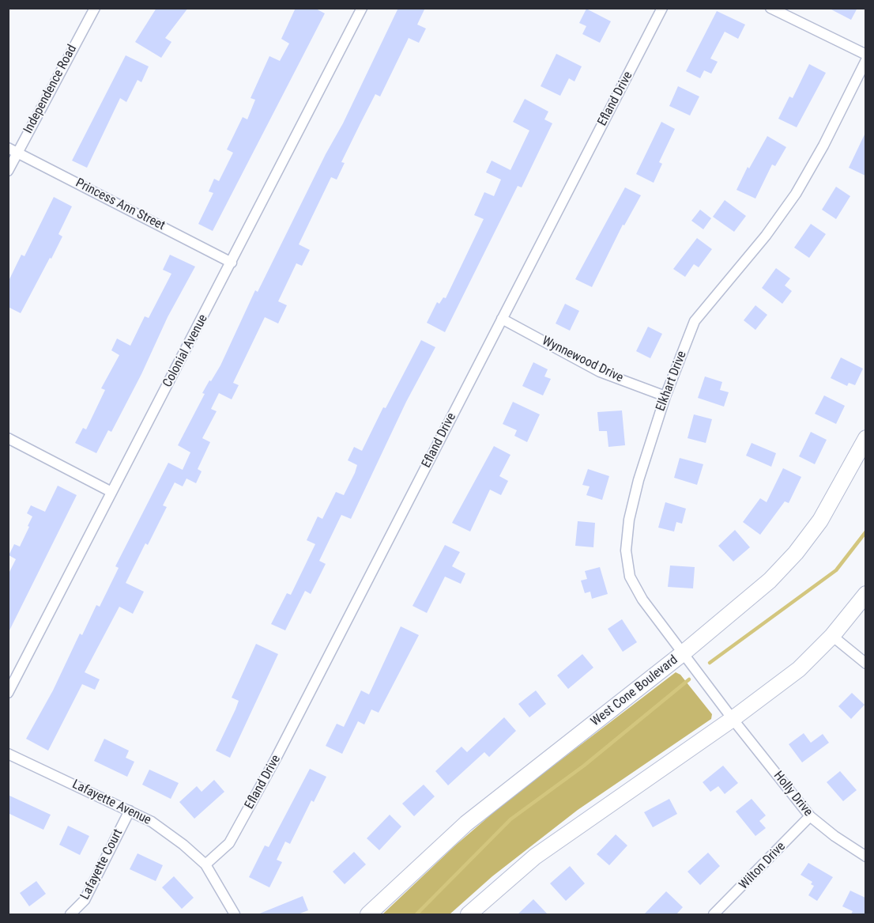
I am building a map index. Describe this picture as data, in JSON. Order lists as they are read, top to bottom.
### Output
{
  "streets": {
    "main road": ["West Cone Boulevard"],
    "street": [
      "Independence Road",
      "Efland Drive",
      "Princess Ann Street",
      "Colonial Avenue",
      "Wynnewood Drive",
      "Elkhart Drive",
      "Holly Drive",
      "Lafayette Avenue",
      "Lafayette Court",
      "Wilton Drive"
    ]
  },
  "crossings": [
    ["Independence Road", "Princess Ann Street"],
    ["Efland Drive", "Wynnewood Drive"],
    ["Efland Drive", "Lafayette Avenue"],
    ["Princess Ann Street", "Colonial Avenue"],
    ["Wynnewood Drive", "Elkhart Drive"],
    ["Elkhart Drive", "West Cone Boulevard"],
    ["Elkhart Drive", "Holly Drive"],
    ["Holly Drive", "Wilton Drive"],
    ["Lafayette Avenue", "Lafayette Court"]
  ]
}
